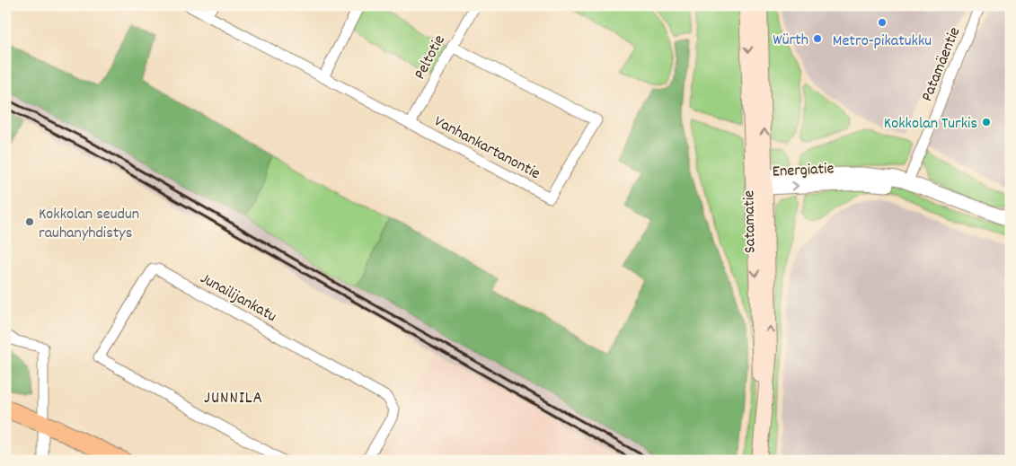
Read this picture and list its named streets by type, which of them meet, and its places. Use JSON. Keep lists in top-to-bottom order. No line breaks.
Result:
{"streets":{"main road":["Satamatie"],"street":["Peltotie","Patamäentie","Vanhankartanontie","Energiatie","Junailijankatu"]},"crossings":[["Peltotie","Vanhankartanontie"],["Patamäentie","Energiatie"],["Energiatie","Satamatie"]],"districts":["JUNNILA"],"places":["Metro-pikatukku","Würth","Kokkolan Turkis","Kokkolan seudun rauhanyhdistys"]}
